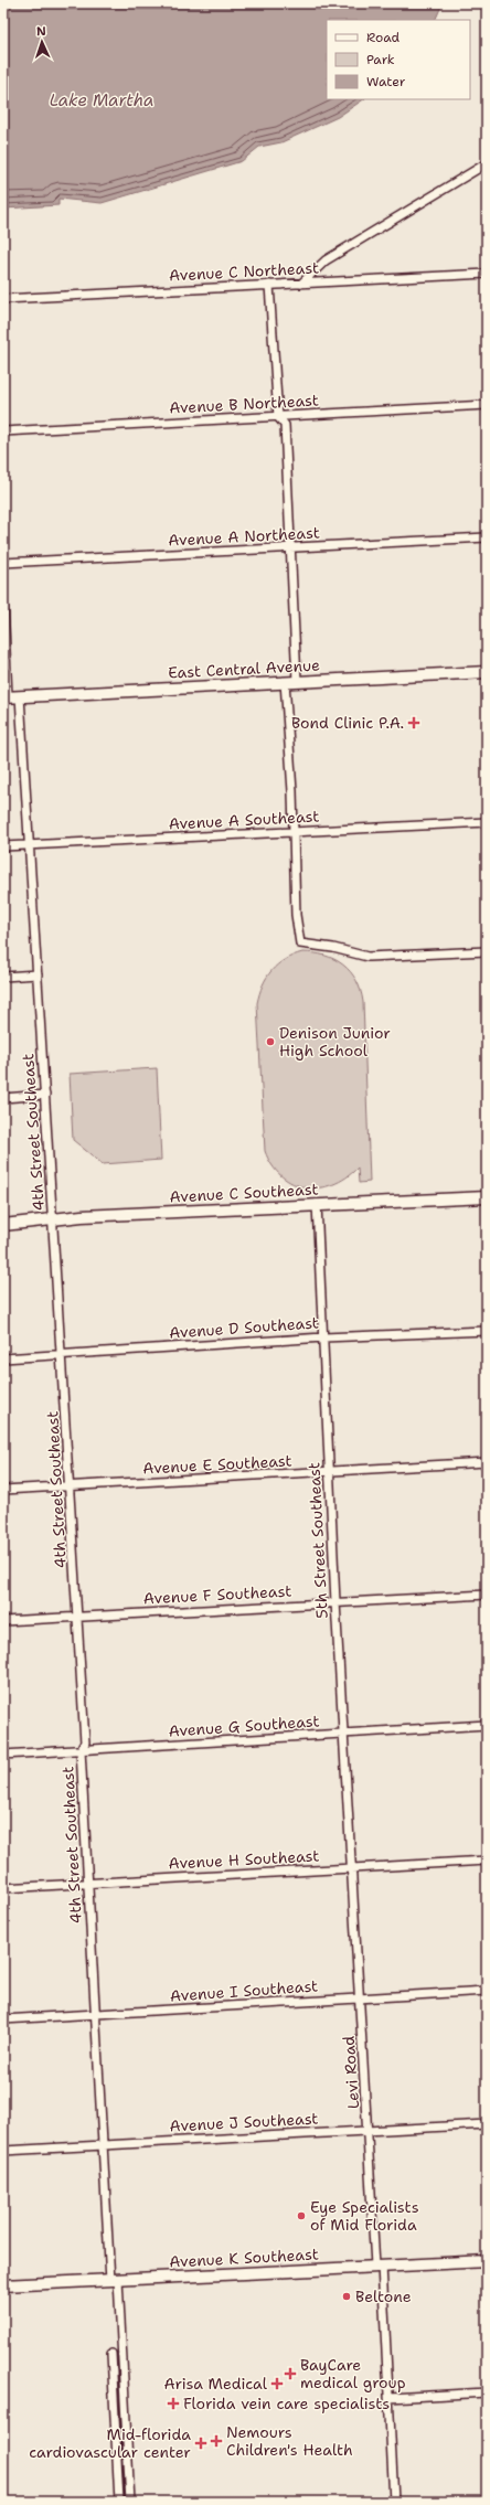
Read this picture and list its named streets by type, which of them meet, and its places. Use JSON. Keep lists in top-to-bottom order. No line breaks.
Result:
{"streets":{"street":["Avenue C Northeast","Avenue B Northeast","Avenue A Northeast","East Central Avenue","Avenue A Southeast","4th Street Southeast","Avenue C Southeast","Avenue D Southeast","Avenue E Southeast","5th Street Southeast","Avenue F Southeast","Avenue G Southeast","Avenue H Southeast","Avenue I Southeast","Levi Road","Avenue J Southeast","Avenue K Southeast"]},"crossings":[["East Central Avenue","4th Street Southeast"],["Avenue A Southeast","4th Street Southeast"],["4th Street Southeast","Avenue C Southeast"],["4th Street Southeast","Avenue D Southeast"],["4th Street Southeast","Avenue E Southeast"],["4th Street Southeast","Avenue F Southeast"],["4th Street Southeast","Avenue G Southeast"],["4th Street Southeast","Avenue H Southeast"],["4th Street Southeast","Avenue I Southeast"],["4th Street Southeast","Avenue J Southeast"],["4th Street Southeast","Avenue K Southeast"],["Avenue C Southeast","5th Street Southeast"],["Avenue D Southeast","5th Street Southeast"],["Avenue E Southeast","5th Street Southeast"],["5th Street Southeast","Avenue F Southeast"],["5th Street Southeast","Avenue G Southeast"],["5th Street Southeast","Avenue H Southeast"],["5th Street Southeast","Levi Road"],["Avenue H Southeast","Levi Road"],["Avenue I Southeast","Levi Road"],["Levi Road","Avenue J Southeast"],["Levi Road","Avenue K Southeast"]],"water":["Lake Martha"],"places":{"health":["Bond Clinic P.A.","BayCare medical group","Arisa Medical","Florida vein care specialists","Nemours Children's Health","Mid-florida cardiovascular center"],"other":["Denison Junior High School","Eye Specialists of Mid Florida","Beltone"]},"legend":["Road","Park","Water"],"north":"top"}
